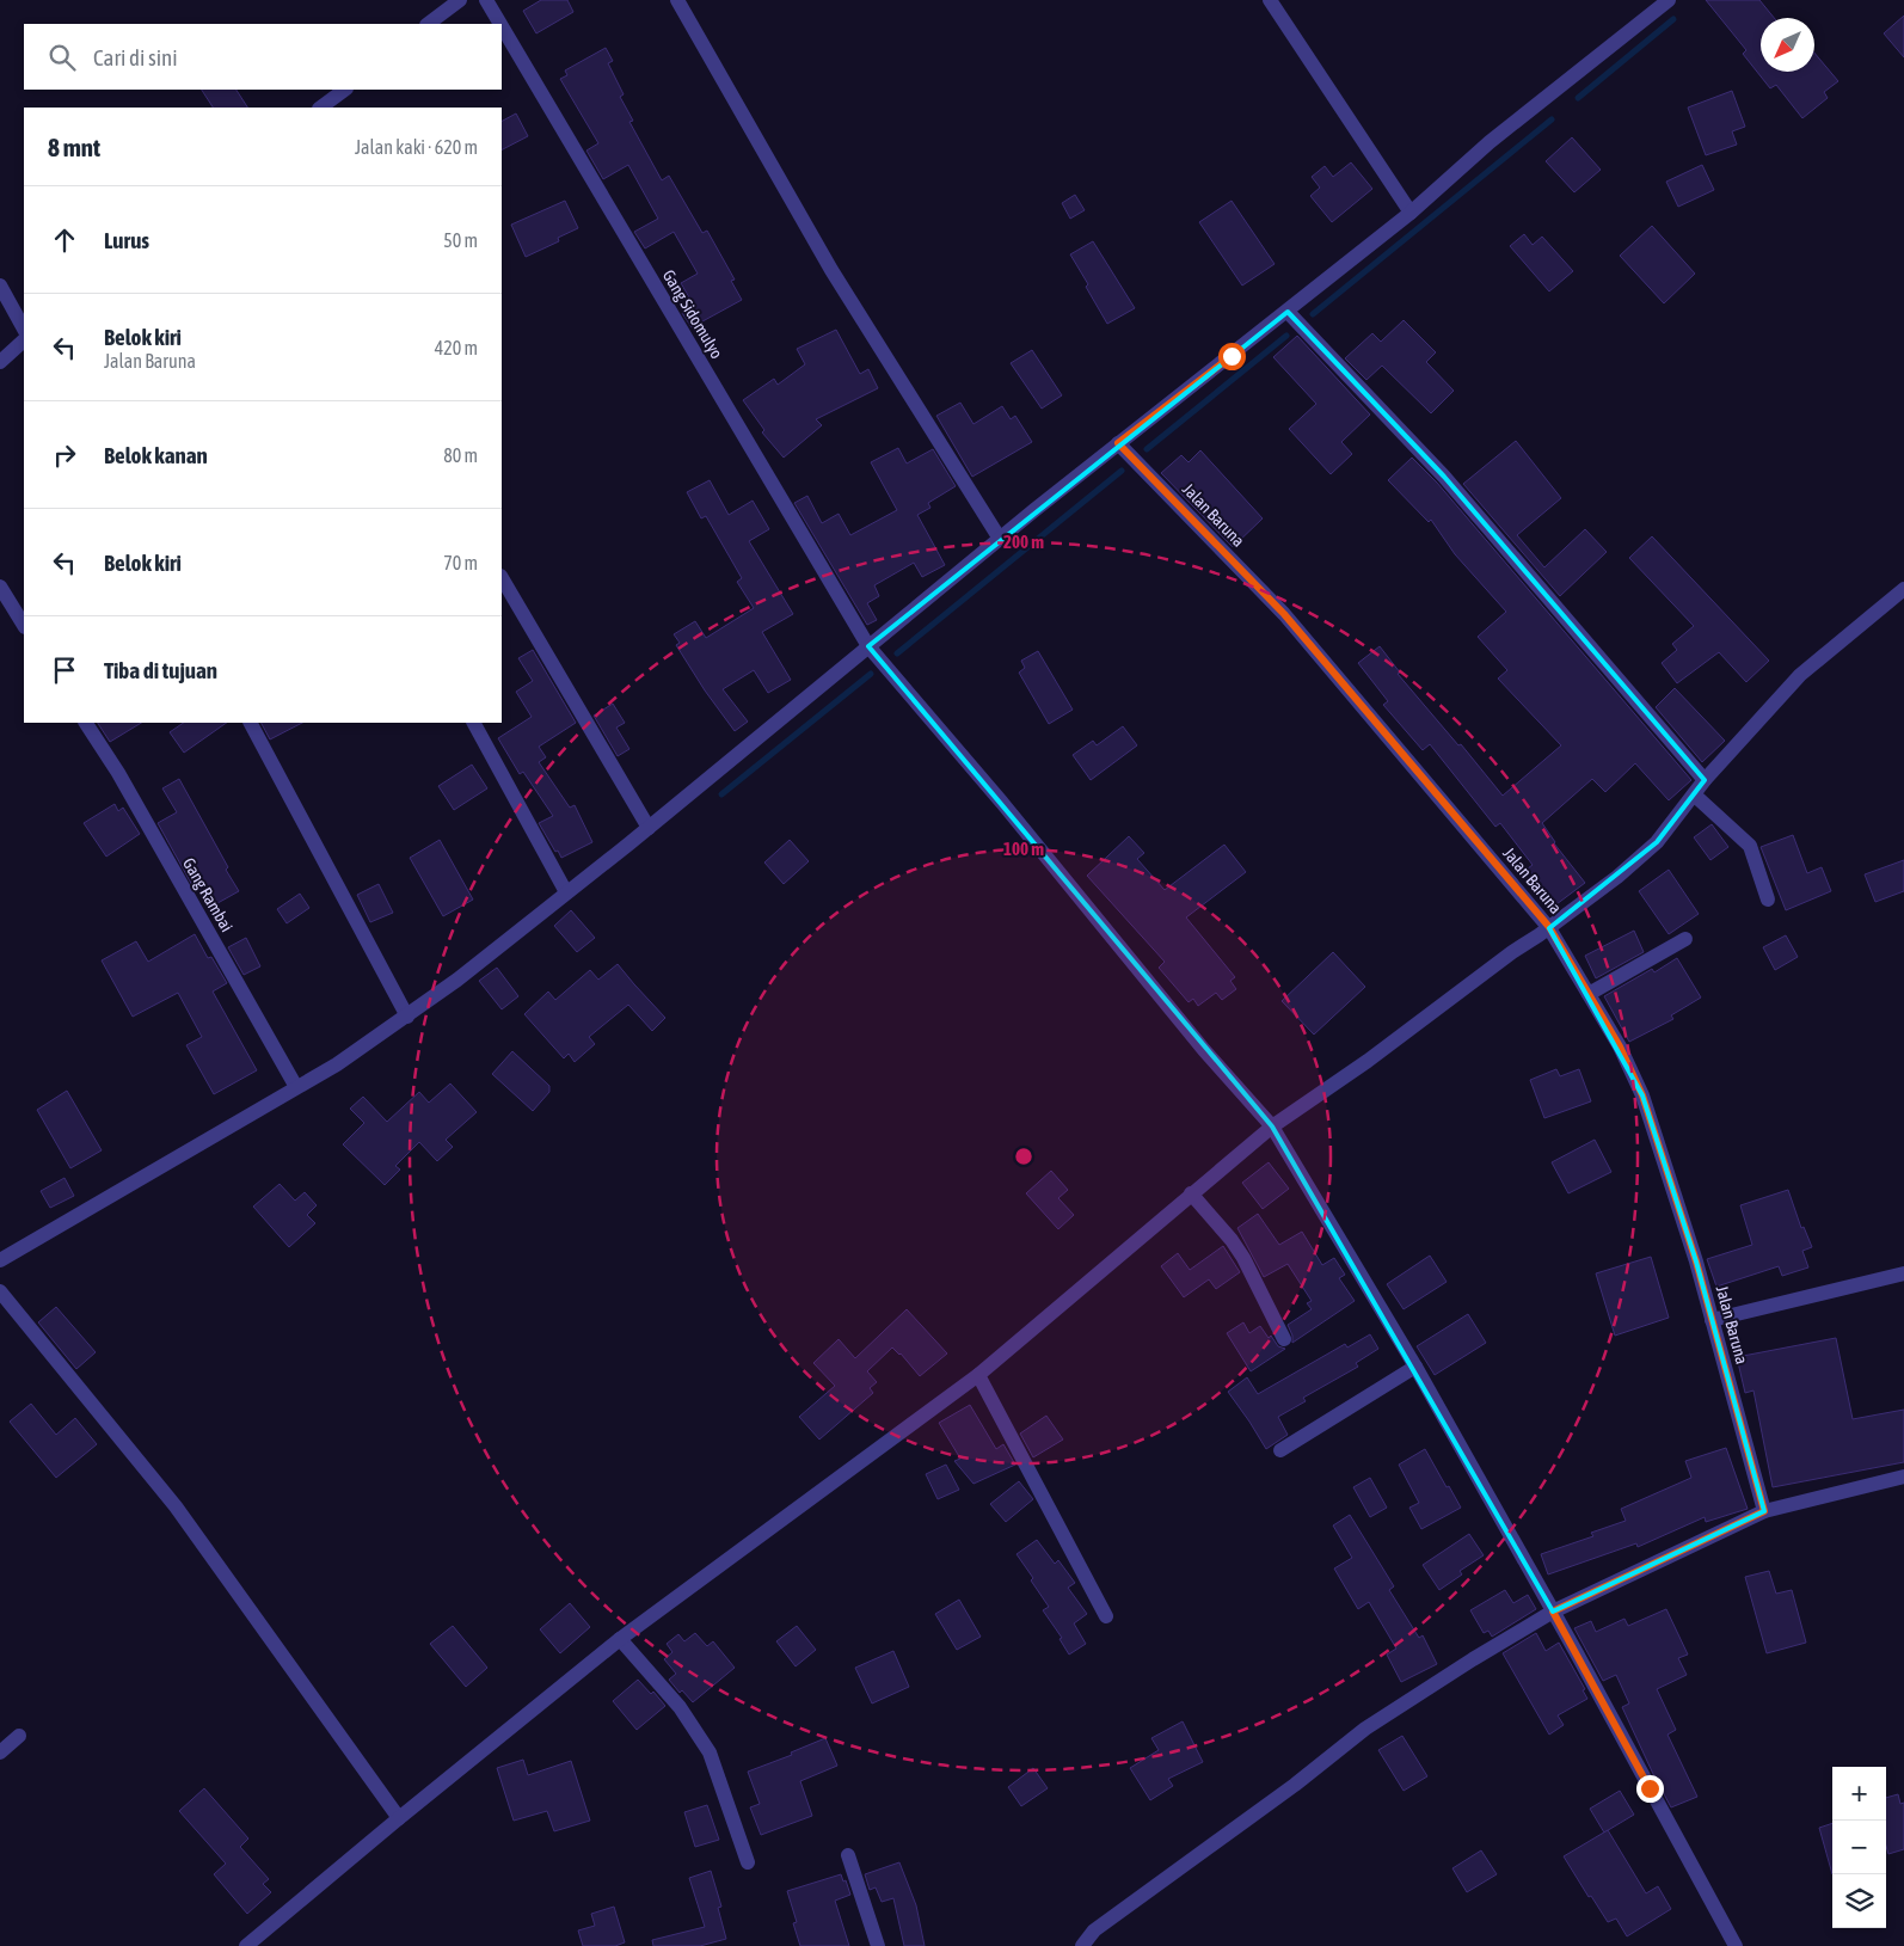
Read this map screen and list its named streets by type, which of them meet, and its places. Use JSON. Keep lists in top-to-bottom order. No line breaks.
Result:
{"streets":{"street":["Gang Sidomulyo","Jalan Baruna","Gang Rambai"]},"north":"bottom left","page":{"search":"Cari di sini","heading":["8 mnt","Jalan kaki · 620 m"],"list":[["Lurus","50 m"],["Belok kiri","Jalan Baruna","420 m"],["Belok kanan","80 m"],["Belok kiri","70 m"],"Tiba di tujuan"],"map_buttons":["+","−"]},"rings":["200 m","100 m"]}
